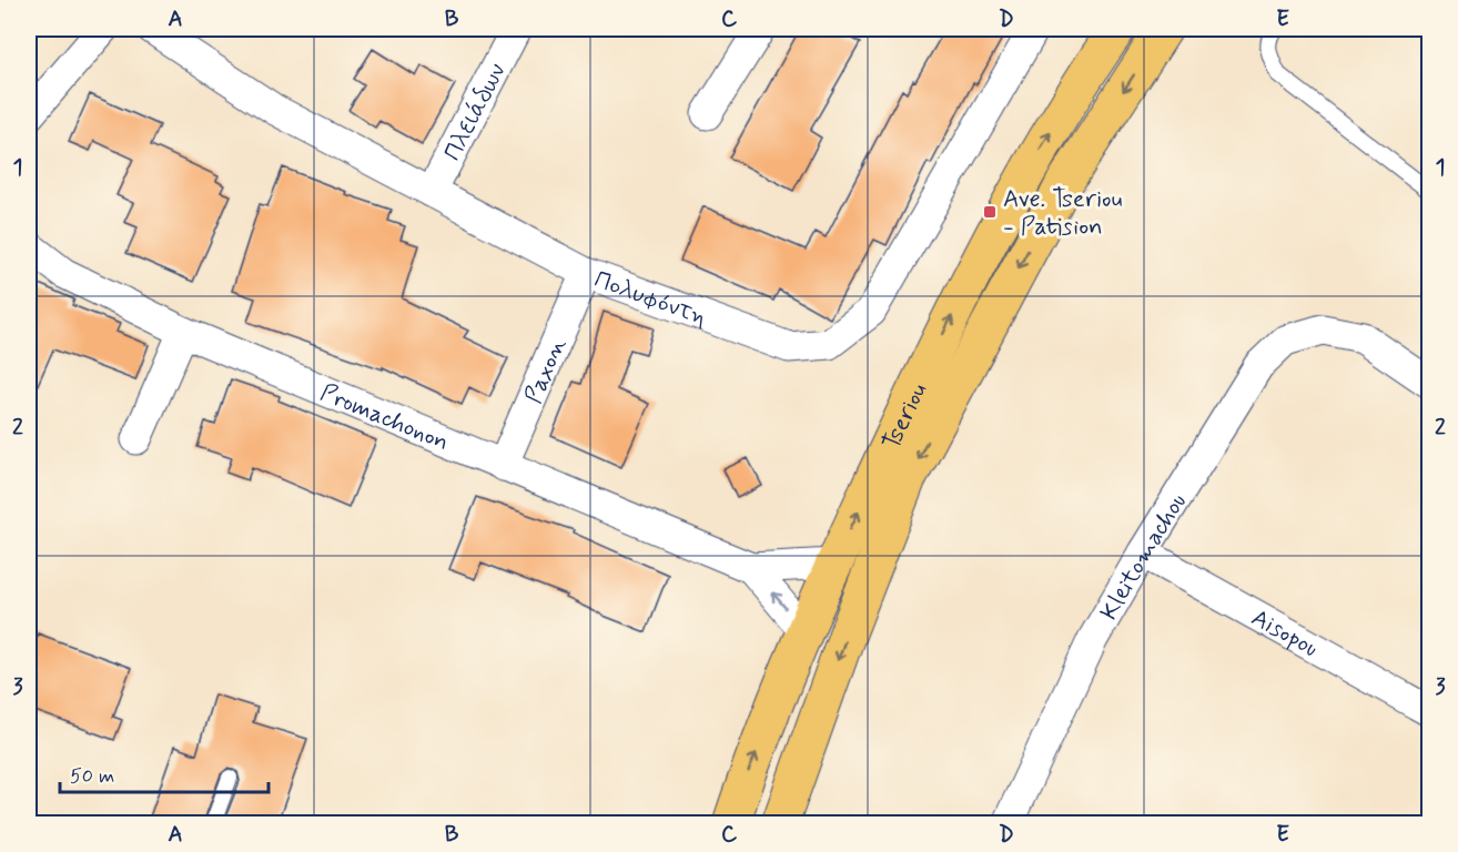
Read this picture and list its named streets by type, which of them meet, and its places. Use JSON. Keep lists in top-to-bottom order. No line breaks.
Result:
{"streets":{"main road":["Tseriou"],"street":["Πλειάδων","Πολυφόντη","Paxon","Promachonon","Kleitomachou","Aisopou"]},"crossings":[["Πλειάδων","Πολυφόντη"],["Πολυφόντη","Paxon"],["Paxon","Promachonon"],["Tseriou","Promachonon"],["Kleitomachou","Aisopou"]],"places":{"transit":["Ave. Tseriou - Patision"]},"scale_bar":"50 m","grid":{"columns":["A","B","C","D","E"],"rows":["1","2","3"]}}
